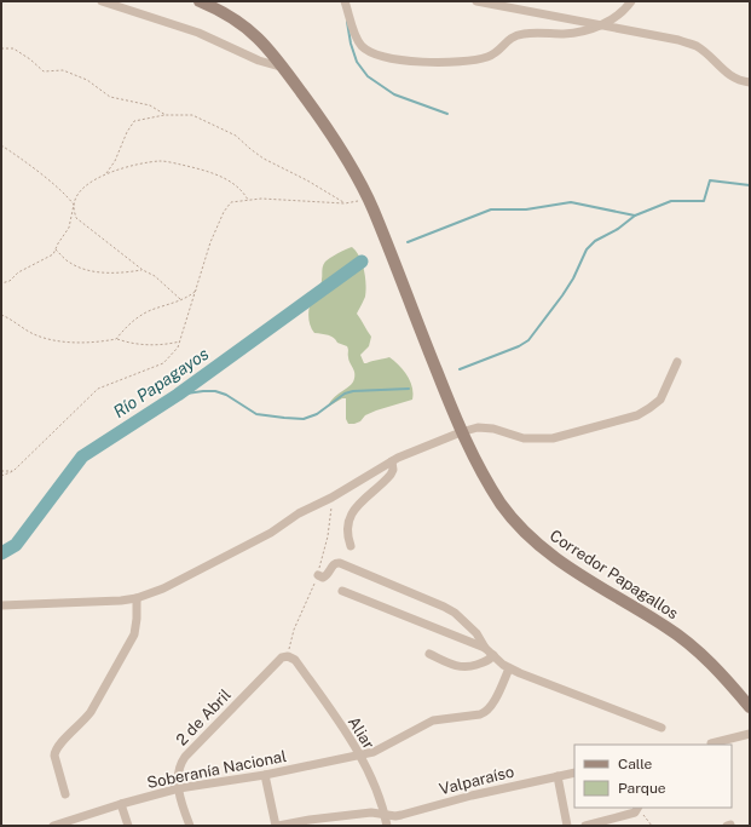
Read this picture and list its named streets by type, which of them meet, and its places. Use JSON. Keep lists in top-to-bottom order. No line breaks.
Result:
{"streets":{"main road":["Corredor Papagallos"],"street":["2 de Abril","Aliar","Soberanía Nacional","Valparaíso"]},"crossings":[["2 de Abril","Aliar"],["2 de Abril","Soberanía Nacional"],["Aliar","Soberanía Nacional"],["Aliar","Valparaíso"]],"water":["Río Papagayos"],"legend":["Calle","Parque"]}
